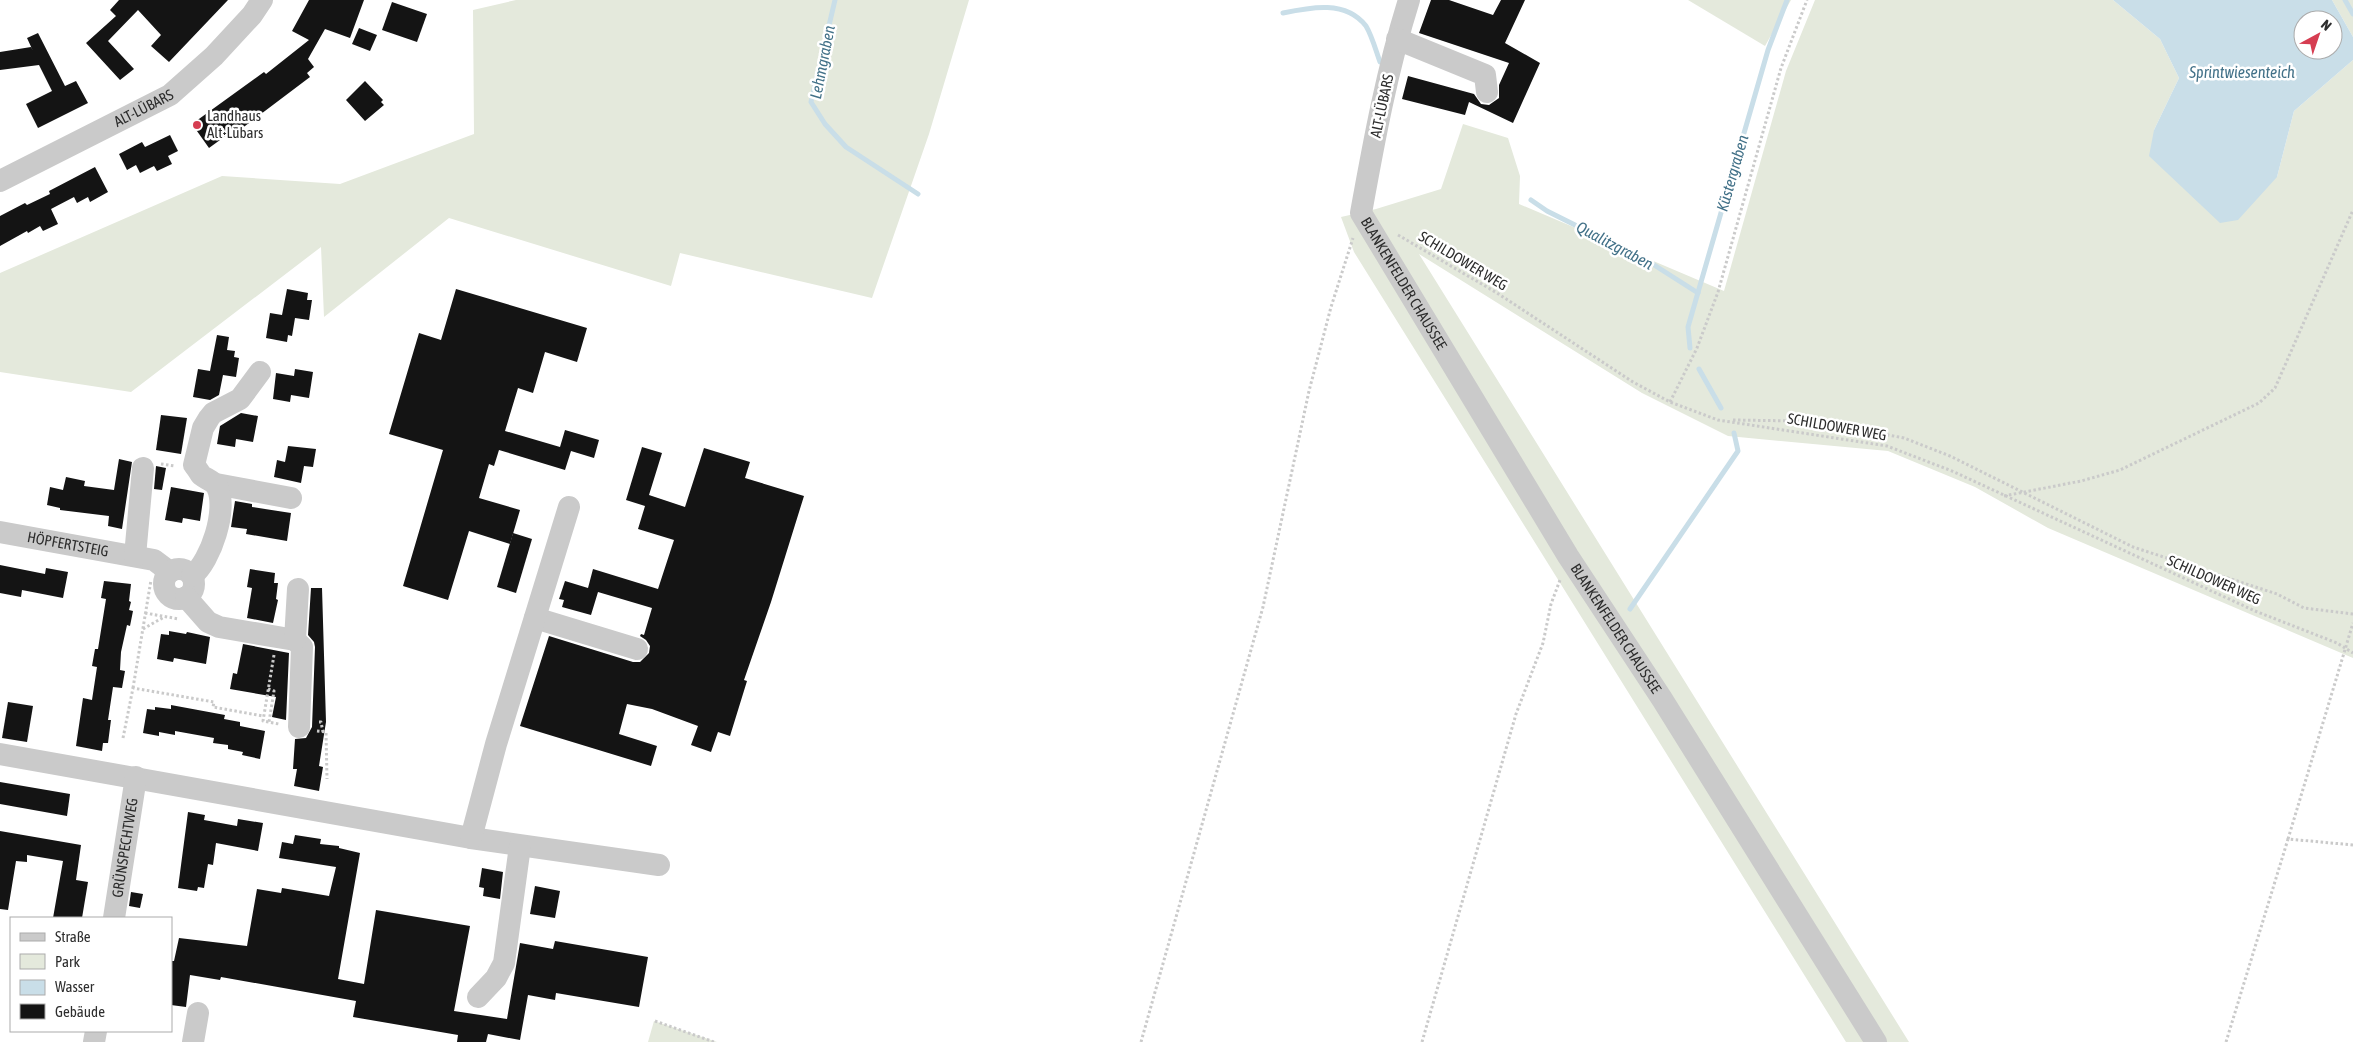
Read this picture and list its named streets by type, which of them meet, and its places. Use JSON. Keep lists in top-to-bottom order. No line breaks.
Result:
{"streets":{"street":["ALT-LÜBARS","BLANKENFELDER CHAUSSEE","HÖPFERTSTEIG","GRÜNSPECHTWEG"],"path":["SCHILDOWER WEG"]},"crossings":[["ALT-LÜBARS","BLANKENFELDER CHAUSSEE"]],"water":["Lehmgraben","Sprintwiesenteich","Küstergraben","Qualitzgraben"],"places":["Landhaus Alt-Lübars"],"legend":["Straße","Park","Wasser","Gebäude"],"north":"top right"}
